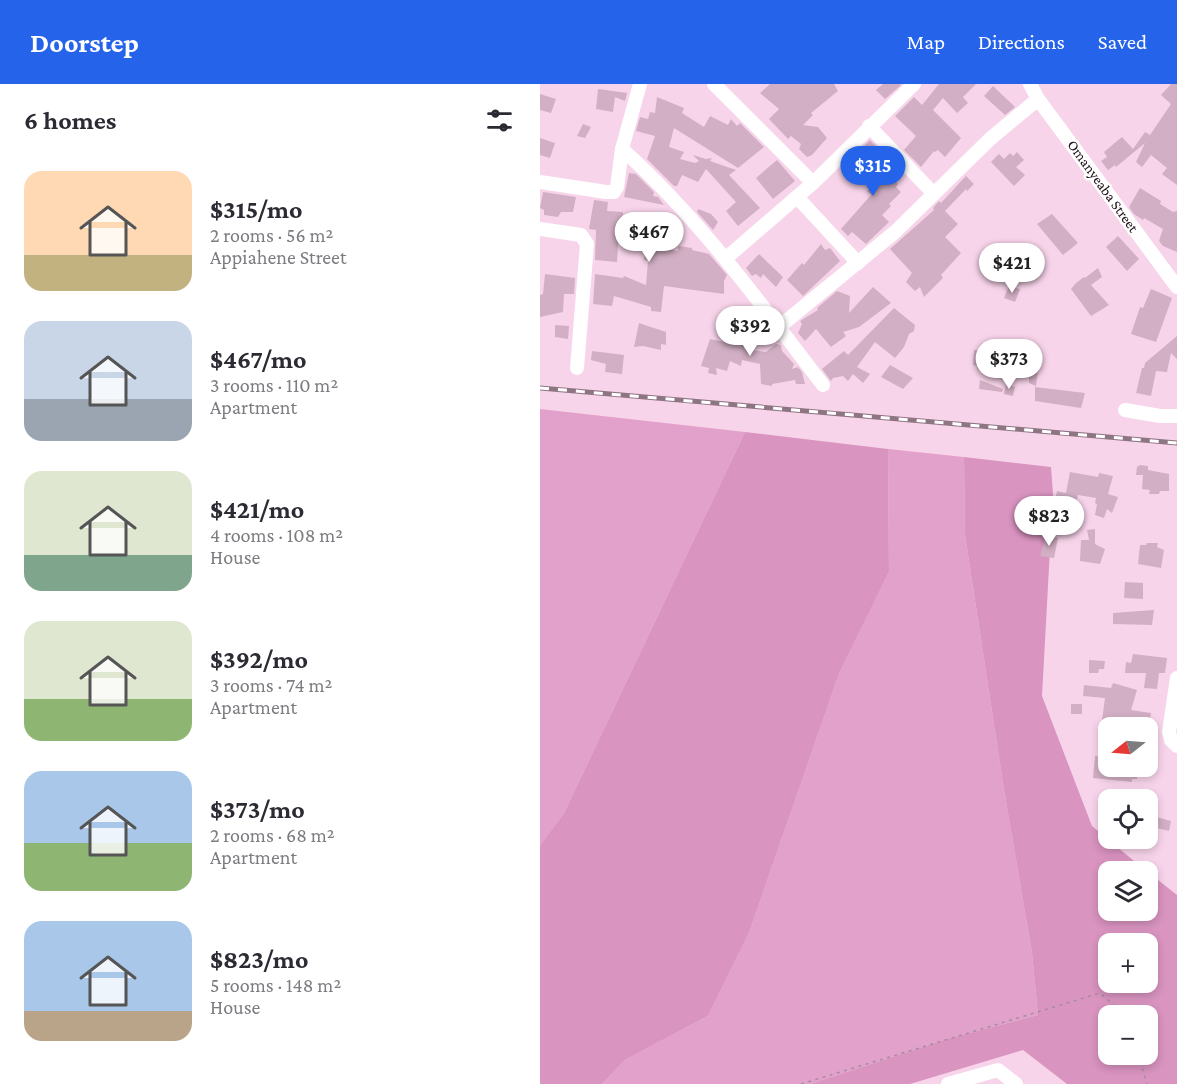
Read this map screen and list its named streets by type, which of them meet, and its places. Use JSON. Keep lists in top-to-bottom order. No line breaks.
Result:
{"streets":{"street":["Omanyeaba Street"]},"north":"left","page":{"header":"Doorstep","nav":["Map","Directions","Saved"],"heading":"6 homes","price":["$315","$467","$421","$392","$373","$823"],"list":[{"name":"$315/mo","note":"2 rooms · 56 m² · Appiahene Street"},{"name":"$467/mo","note":"3 rooms · 110 m² · Apartment"},{"name":"$421/mo","note":"4 rooms · 108 m² · House"},{"name":"$392/mo","note":"3 rooms · 74 m² · Apartment"},{"name":"$373/mo","note":"2 rooms · 68 m² · Apartment"},{"name":"$823/mo","note":"5 rooms · 148 m² · House"}],"map_buttons":["+","−"]}}
